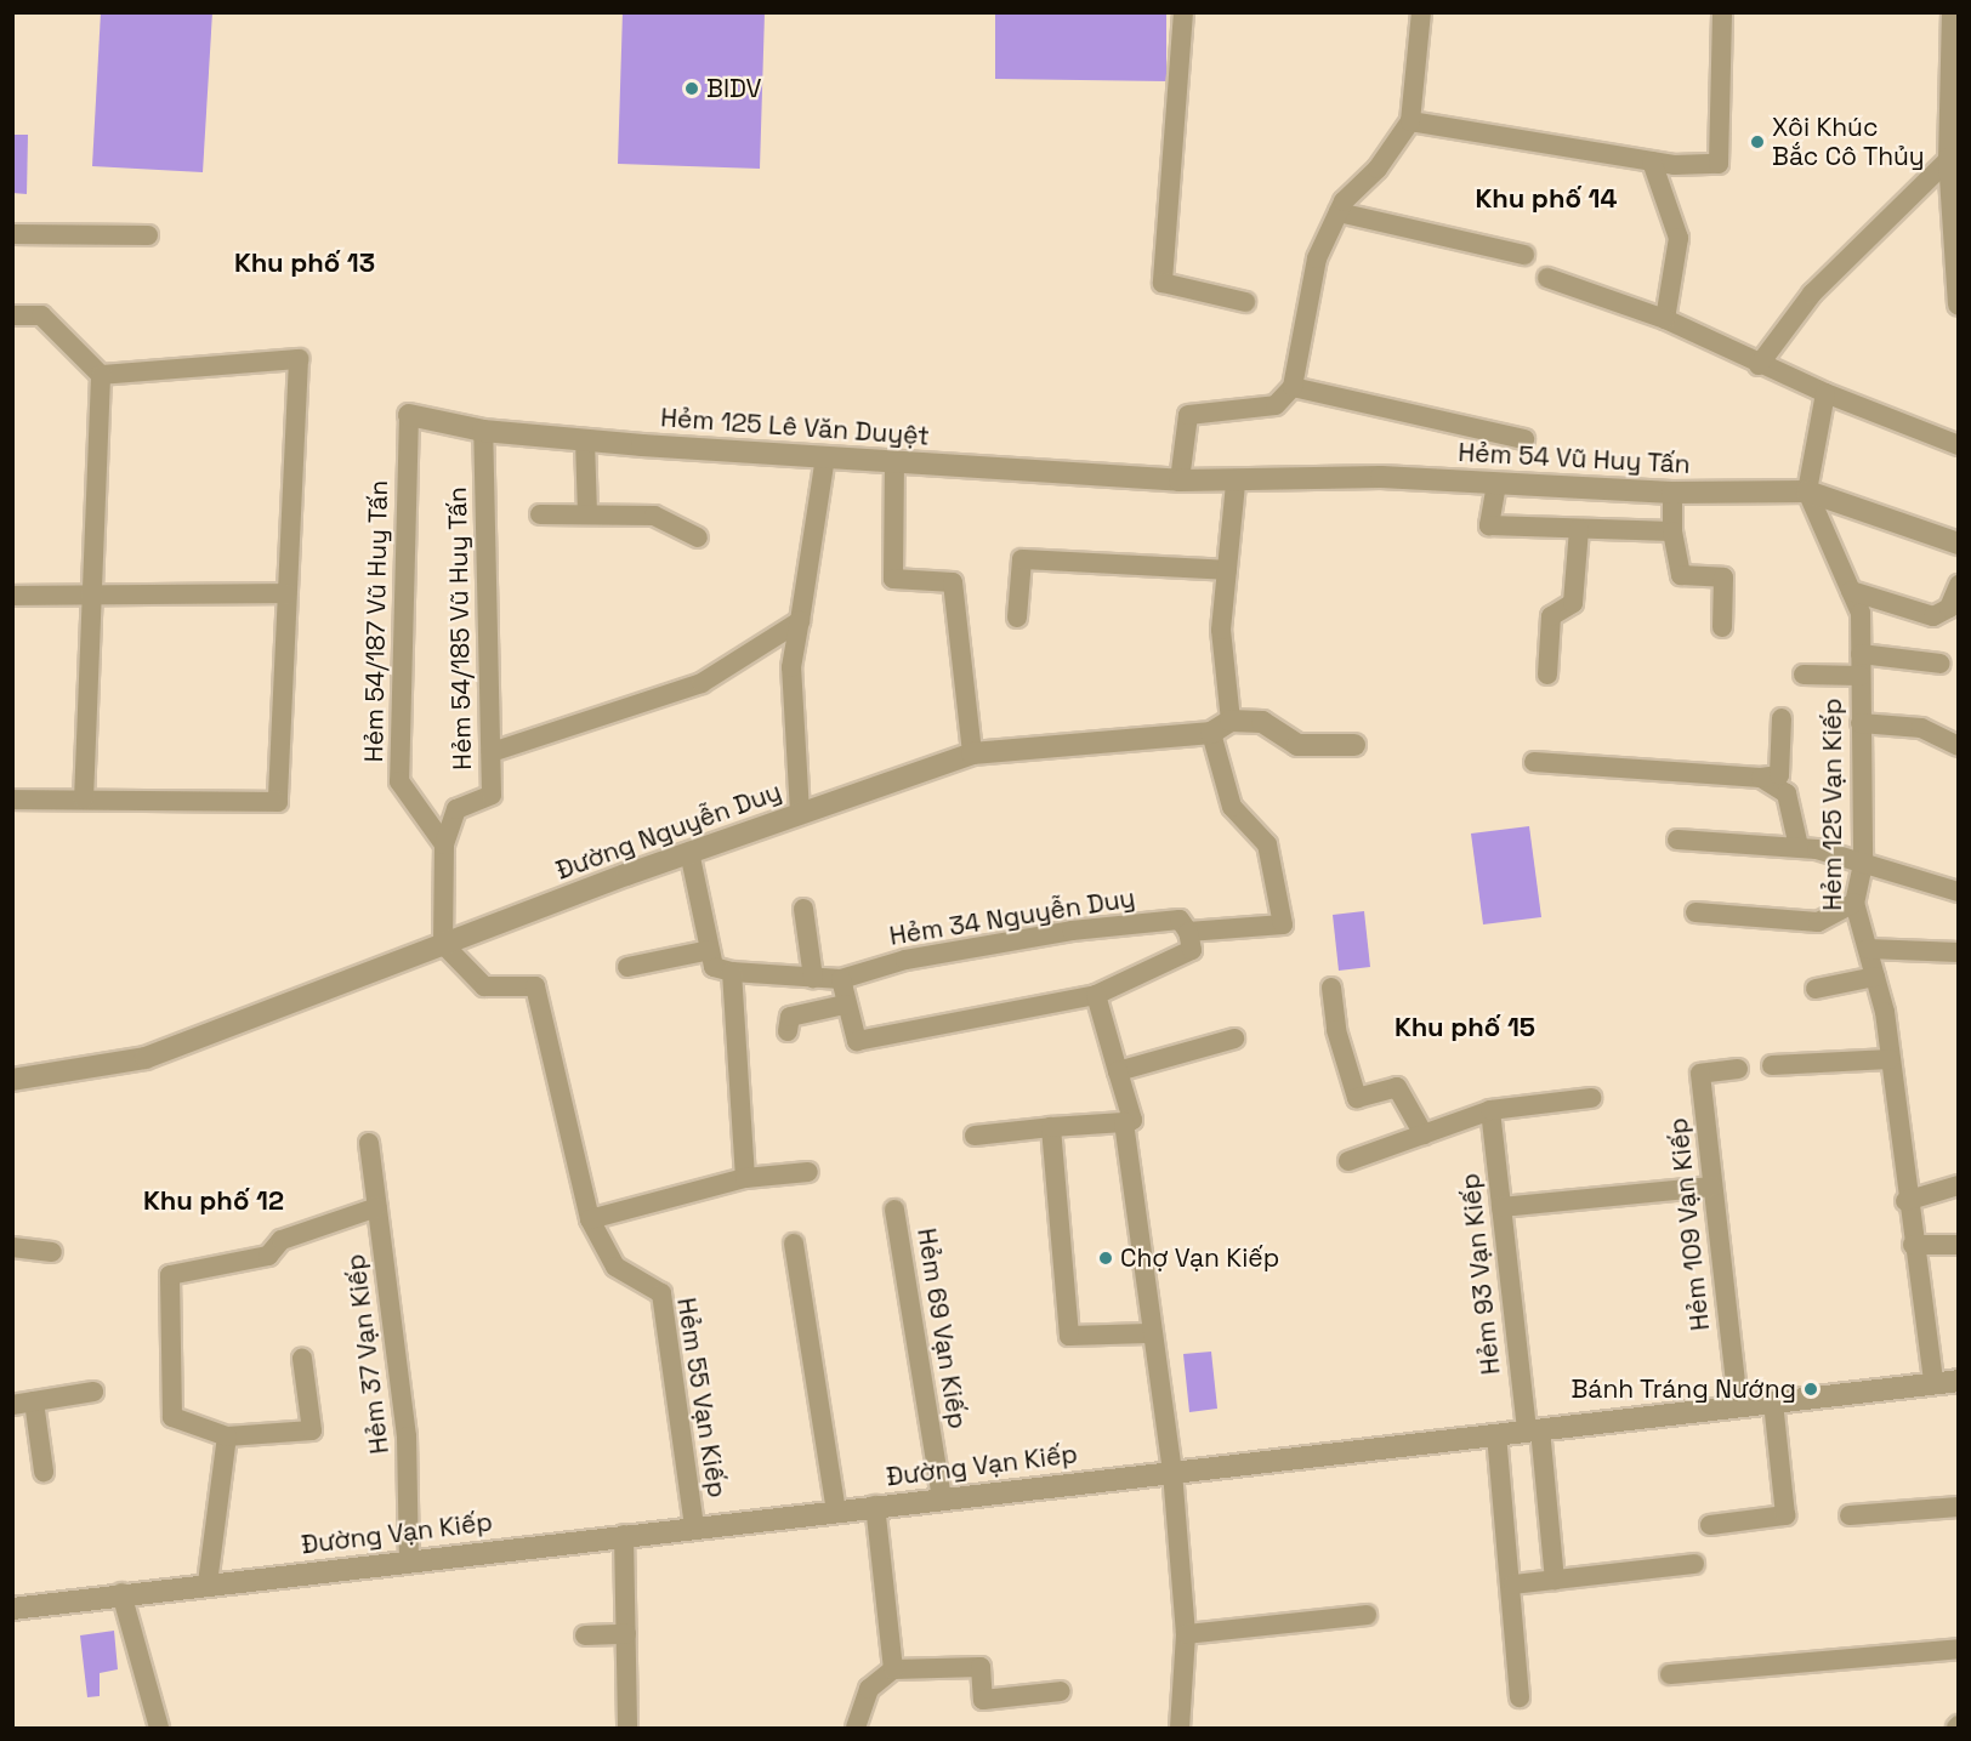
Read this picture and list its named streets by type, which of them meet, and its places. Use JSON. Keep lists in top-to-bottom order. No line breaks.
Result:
{"streets":{"street":["Hẻm 125 Lê Văn Duyệt","Hẻm 54 Vũ Huy Tấn","Đường Nguyễn Duy","Đường Vạn Kiếp"],"lane":["Hẻm 54/187 Vũ Huy Tấn","Hẻm 54/185 Vũ Huy Tấn","Hẻm 125 Vạn Kiếp","Hẻm 34 Nguyễn Duy","Hẻm 109 Vạn Kiếp","Hẻm 93 Vạn Kiếp","Hẻm 69 Vạn Kiếp","Hẻm 37 Vạn Kiếp","Hẻm 55 Vạn Kiếp"]},"crossings":[["Hẻm 125 Lê Văn Duyệt","Hẻm 54 Vũ Huy Tấn"],["Hẻm 125 Lê Văn Duyệt","Hẻm 54/187 Vũ Huy Tấn"],["Hẻm 125 Lê Văn Duyệt","Hẻm 54/185 Vũ Huy Tấn"],["Hẻm 54 Vũ Huy Tấn","Hẻm 125 Vạn Kiếp"],["Hẻm 54/187 Vũ Huy Tấn","Hẻm 54/185 Vũ Huy Tấn"],["Hẻm 125 Vạn Kiếp","Đường Vạn Kiếp"],["Đường Nguyễn Duy","Hẻm 34 Nguyễn Duy"],["Hẻm 109 Vạn Kiếp","Đường Vạn Kiếp"],["Hẻm 93 Vạn Kiếp","Đường Vạn Kiếp"],["Hẻm 69 Vạn Kiếp","Đường Vạn Kiếp"],["Hẻm 37 Vạn Kiếp","Đường Vạn Kiếp"],["Hẻm 55 Vạn Kiếp","Đường Vạn Kiếp"]],"districts":["Khu phố 14","Khu phố 13","Khu phố 15","Khu phố 12"],"places":["BIDV","Xôi Khúc Bắc Cô Thủy","Chợ Vạn Kiếp","Bánh Tráng Nướng"]}
